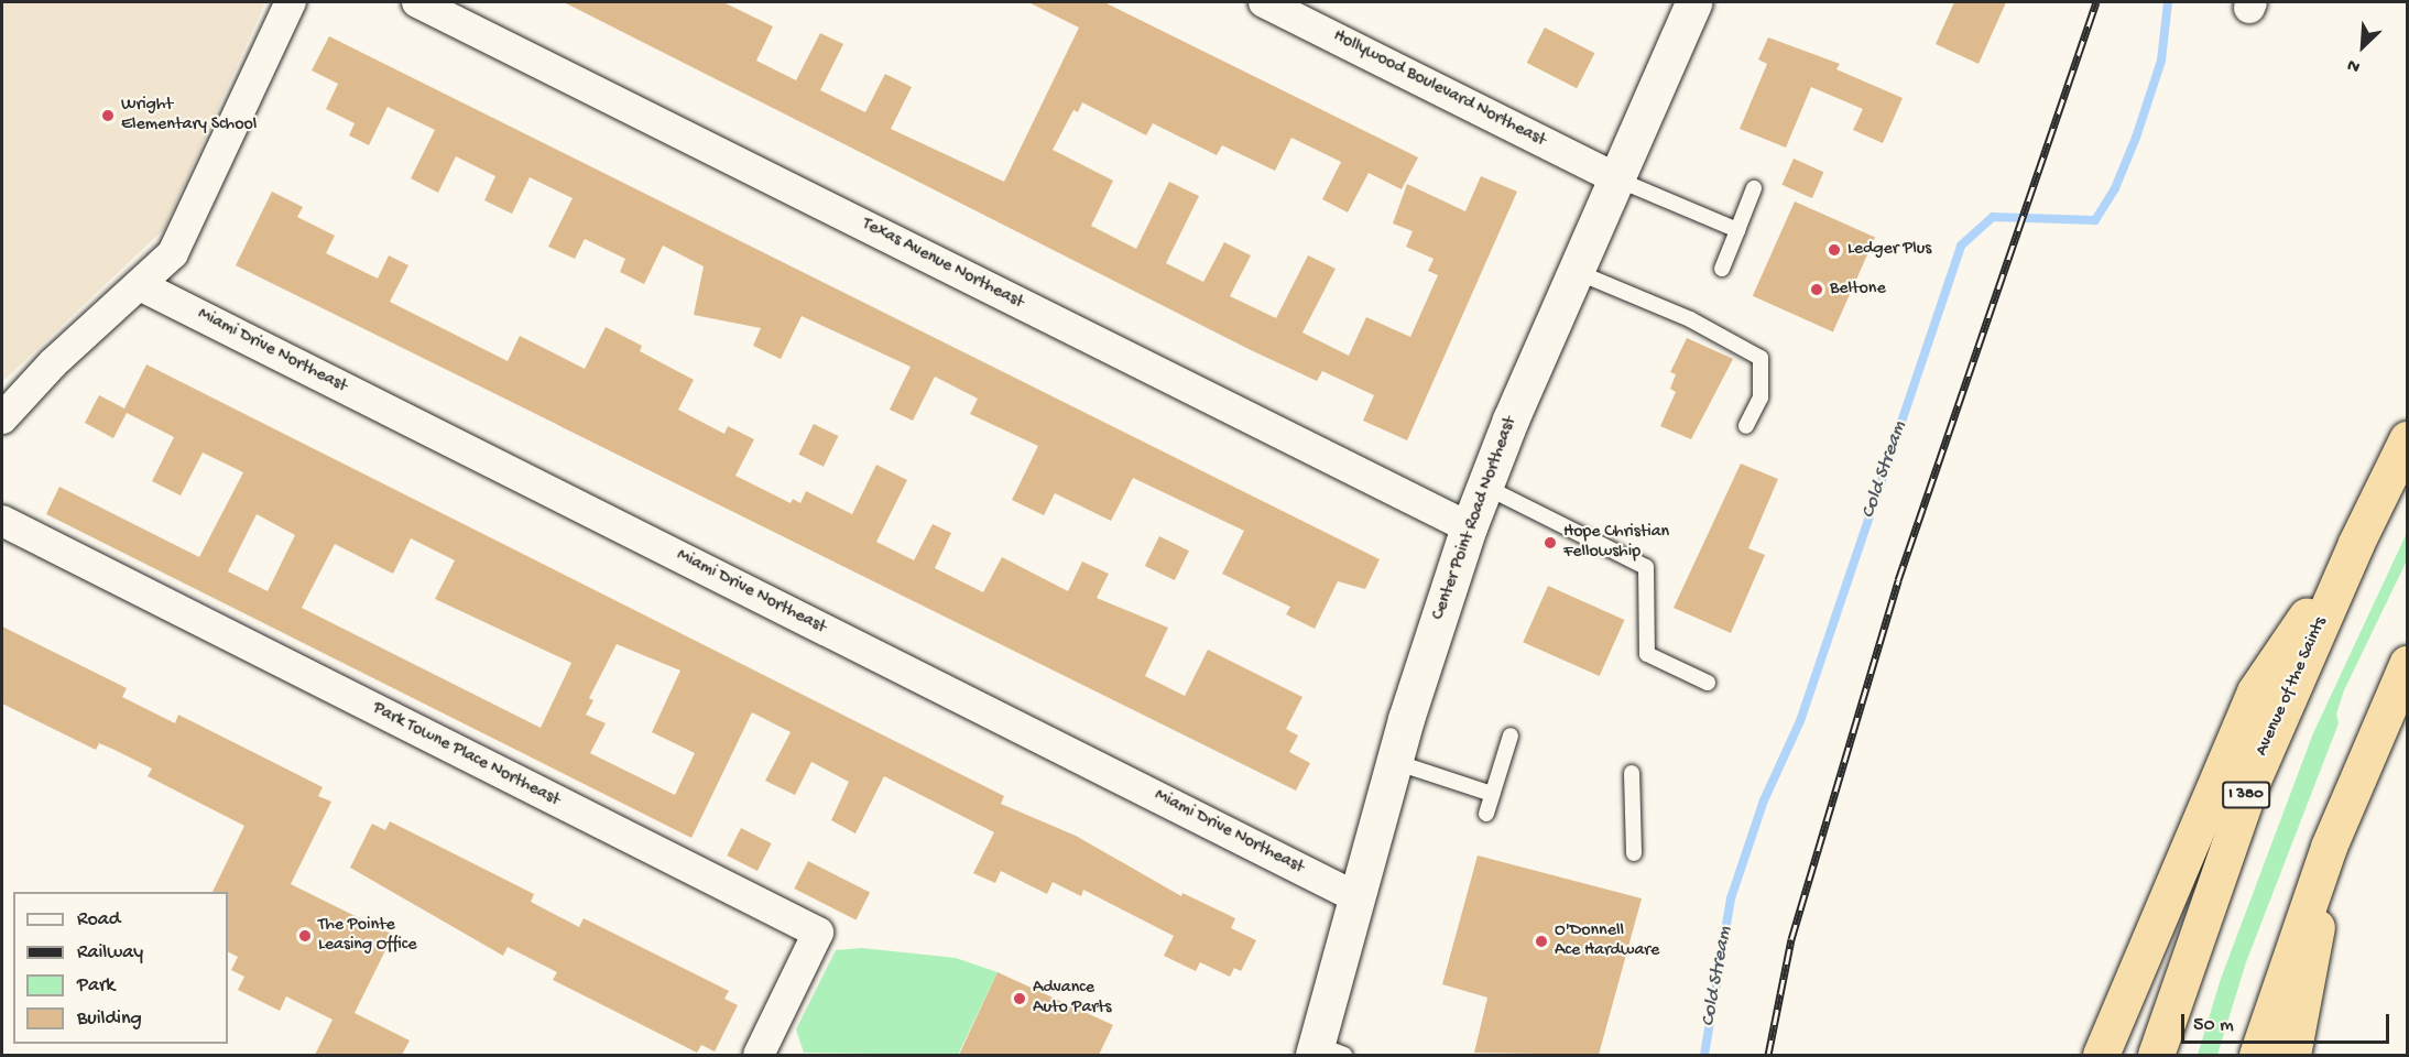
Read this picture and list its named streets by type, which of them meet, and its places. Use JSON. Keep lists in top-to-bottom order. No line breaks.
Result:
{"streets":{"highway":["Avenue of the Saints","I 380"],"main road":["Center Point Road Northeast"],"street":["Hollywood Boulevard Northeast","Texas Avenue Northeast","Miami Drive Northeast","Park Towne Place Northeast"]},"crossings":[["Hollywood Boulevard Northeast","Center Point Road Northeast"],["Texas Avenue Northeast","Center Point Road Northeast"],["Miami Drive Northeast","Center Point Road Northeast"]],"water":["Cold Stream"],"places":["Wright Elementary School","Ledger Plus","Beltone","Hope Christian Fellowship","The Pointe Leasing Office","O'Donnell Ace Hardware","Advance Auto Parts"],"legend":["Road","Railway","Park","Building"],"scale_bar":"50 m","north":"bottom left"}
